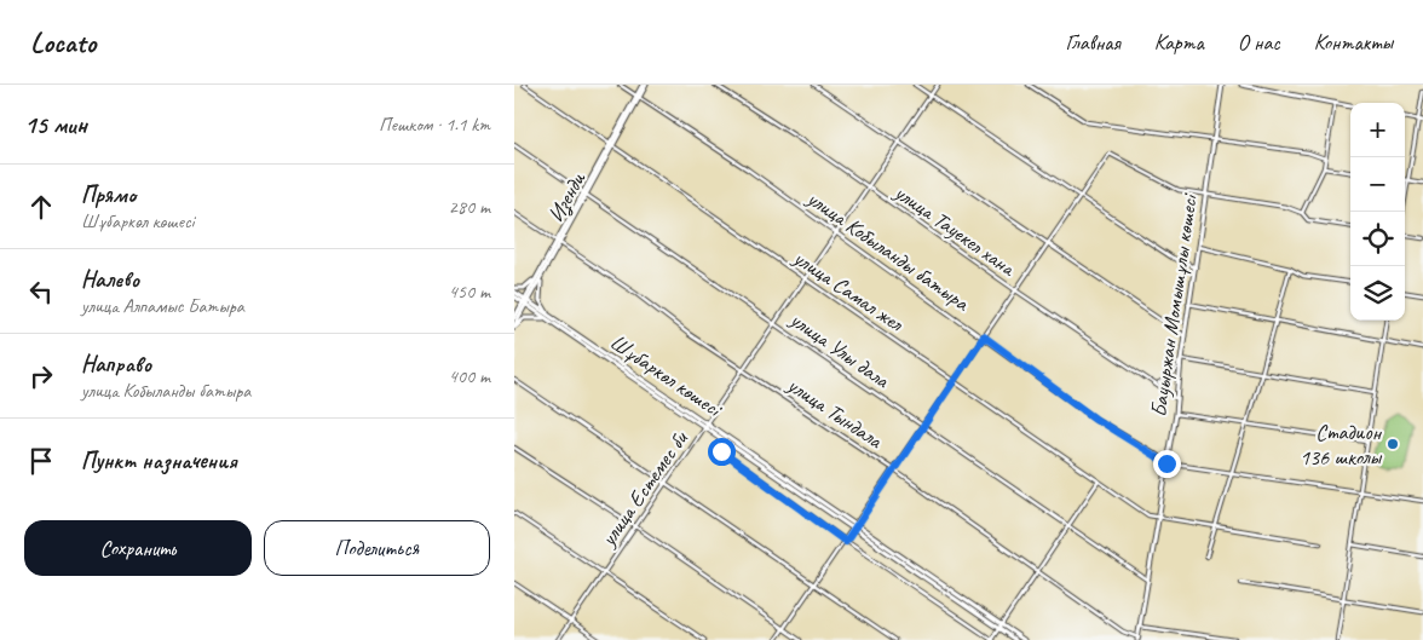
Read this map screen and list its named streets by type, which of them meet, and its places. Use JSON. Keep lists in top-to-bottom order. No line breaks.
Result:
{"streets":{"street":["Изенди","улица Тауекел хана","улица Кобыланды батыра","улица Самал жел","Бауыржан Момышұлы көшесі","улица Улы дала","Шұбаркөл көшесі","улица Тындала","улица Естемес би"]},"crossings":[["Изенди","улица Кобыланды батыра"],["Изенди","улица Самал жел"],["Изенди","улица Улы дала"],["Изенди","Шұбаркөл көшесі"],["Изенди","улица Тындала"],["улица Тауекел хана","Бауыржан Момышұлы көшесі"],["улица Тауекел хана","улица Естемес би"],["улица Кобыланды батыра","Бауыржан Момышұлы көшесі"],["улица Кобыланды батыра","улица Естемес би"],["улица Самал жел","Бауыржан Момышұлы көшесі"],["улица Самал жел","улица Естемес би"],["Бауыржан Момышұлы көшесі","улица Улы дала"],["Бауыржан Момышұлы көшесі","улица Тындала"],["улица Улы дала","улица Естемес би"],["Шұбаркөл көшесі","улица Естемес би"],["улица Тындала","улица Естемес би"]],"places":["Стадион 136 школы"],"page":{"header":"Locato","nav":["Главная","Карта","О нас","Контакты"],"heading":["15 мин","Пешком · 1.1 km"],"map_buttons":["+","−"],"list":[["Прямо","Шұбаркөл көшесі","280 m"],["Налево","улица Алпамыс Батыра","450 m"],["Направо","улица Кобыланды батыра","400 m"],"Пункт назначения"],"buttons":["Сохранить","Поделиться"]}}
